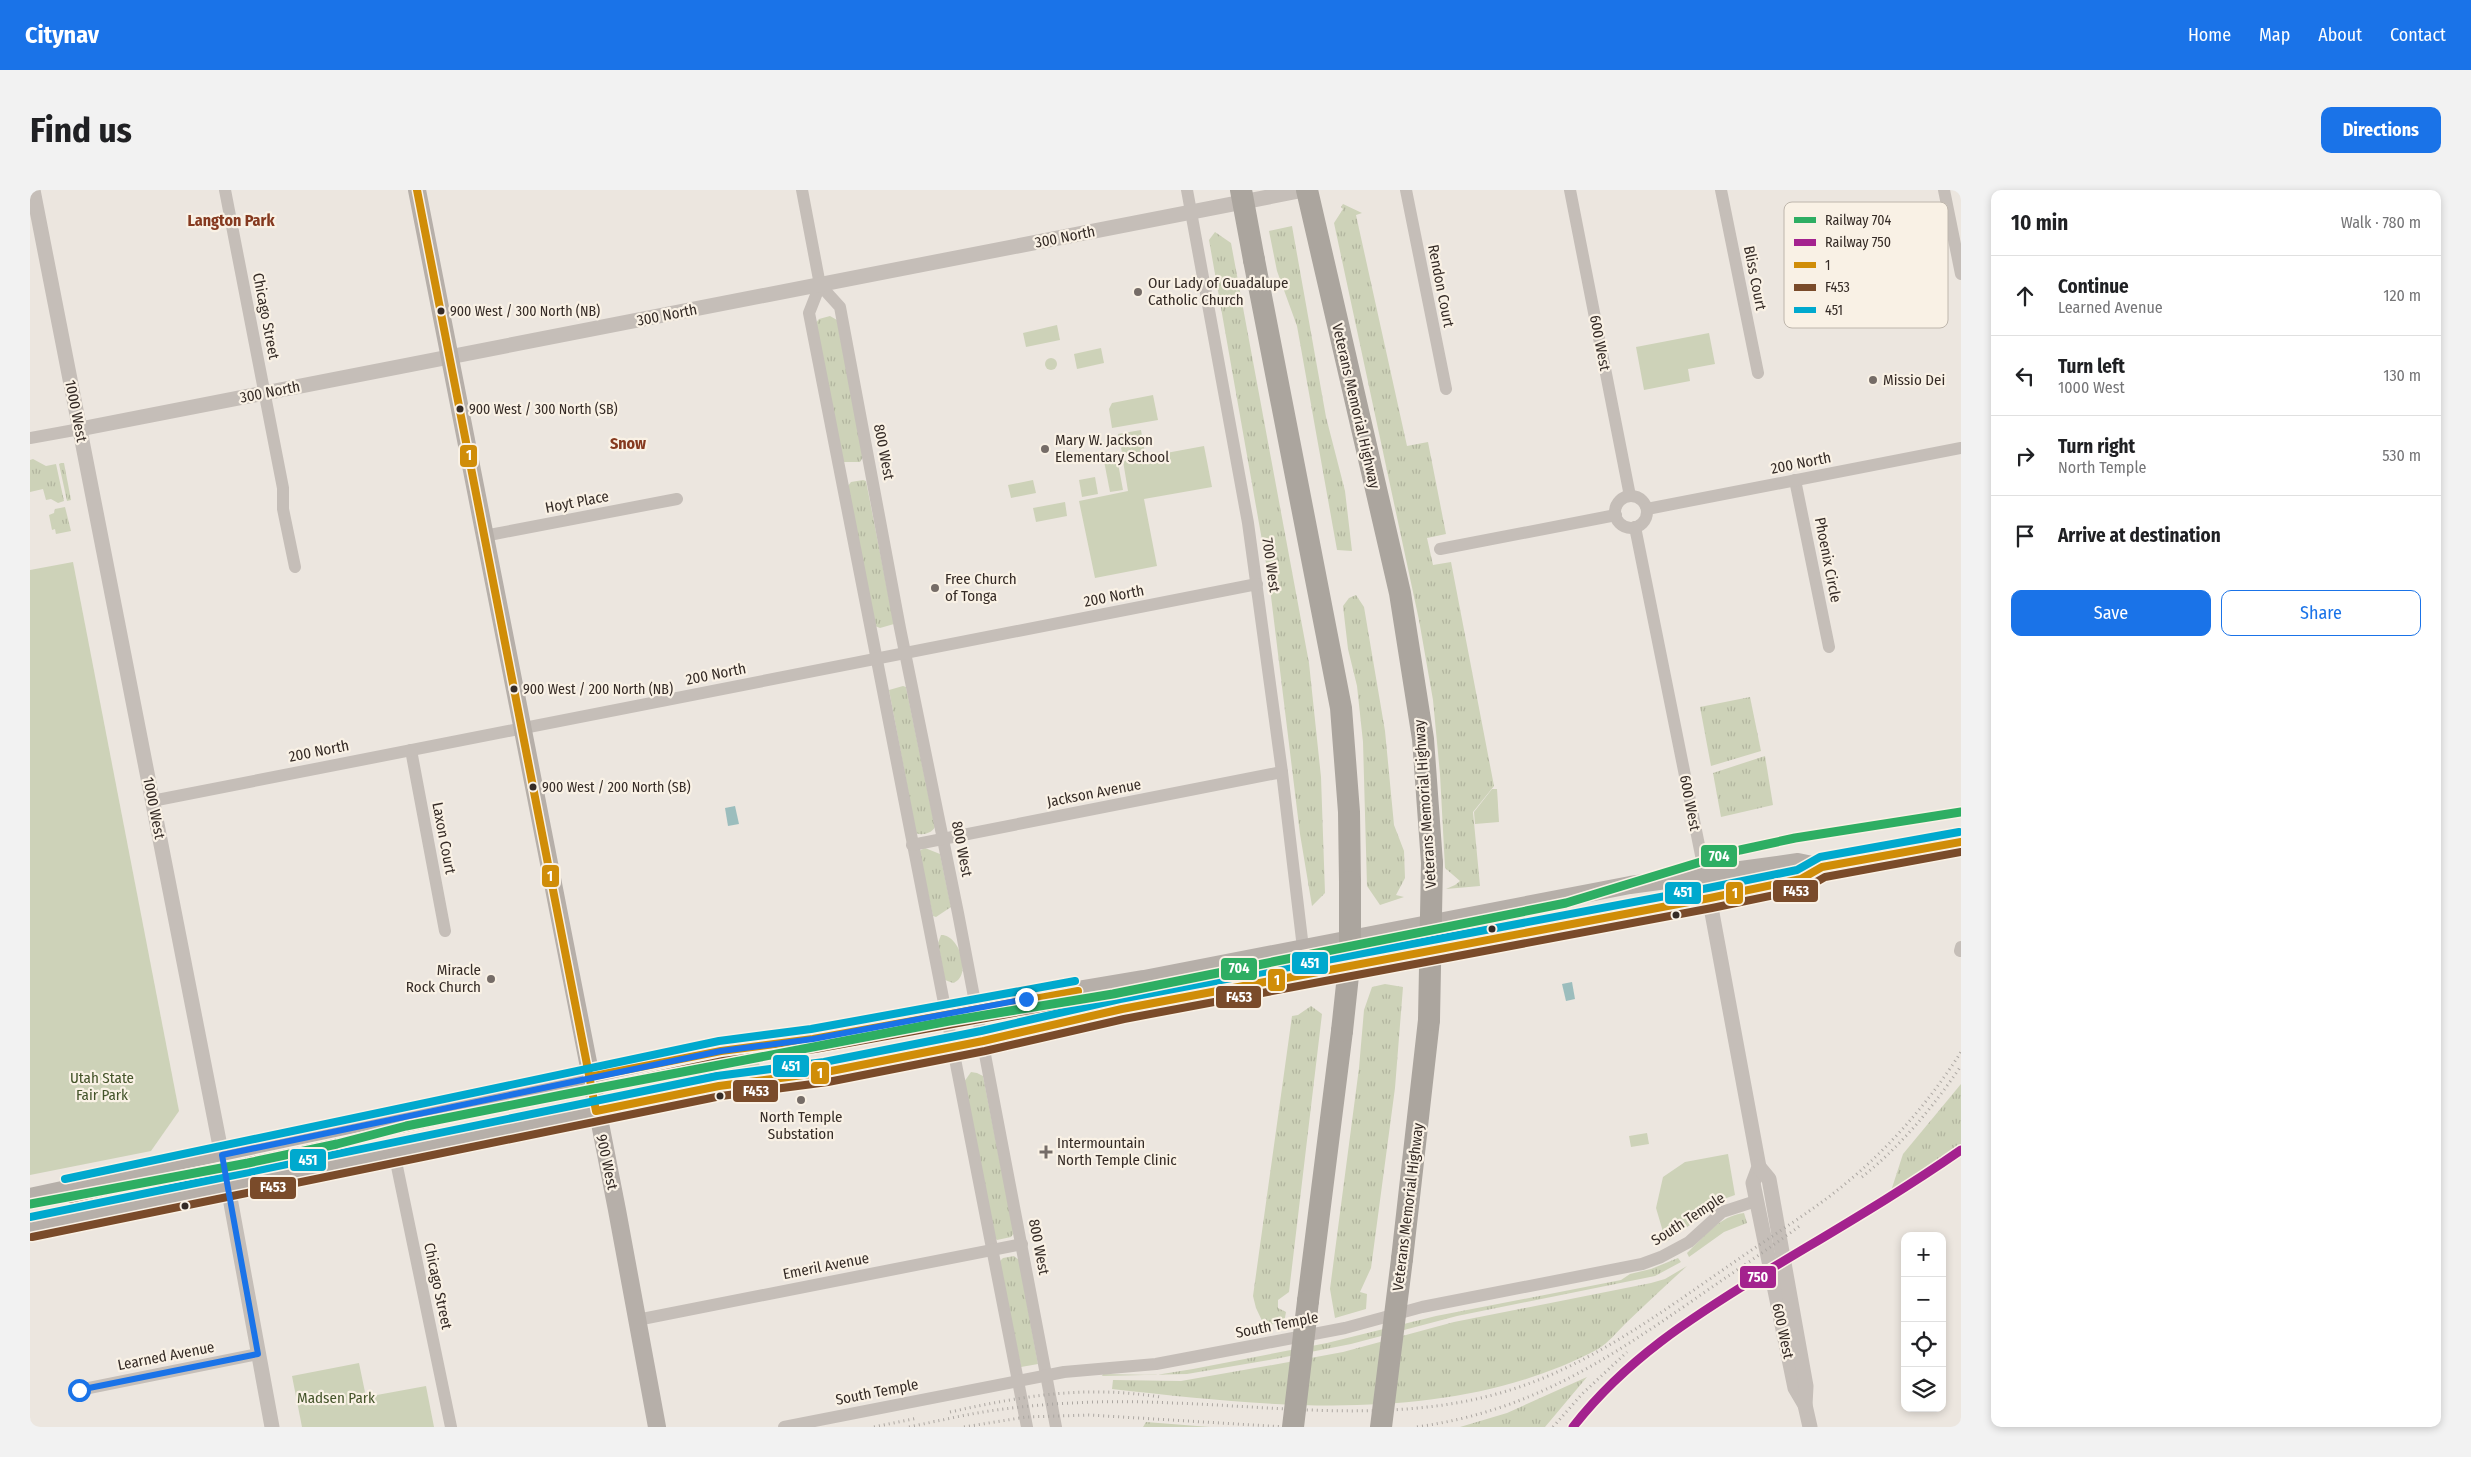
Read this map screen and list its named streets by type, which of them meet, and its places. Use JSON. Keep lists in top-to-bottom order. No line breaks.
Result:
{"streets":{"highway":["Veterans Memorial Highway"],"main road":["900 West"],"street":["300 North","Bliss Court","Rendon Court","Chicago Street","600 West","1000 West","800 West","200 North","Hoyt Place","Phoenix Circle","700 West","Jackson Avenue","Laxon Court","South Temple","Emeril Avenue","Learned Avenue"]},"crossings":[["300 North","Chicago Street"],["300 North","Veterans Memorial Highway"],["300 North","1000 West"],["300 North","800 West"],["300 North","700 West"],["300 North","900 West"],["600 West","200 North"],["600 West","South Temple"],["1000 West","200 North"],["1000 West","Learned Avenue"],["800 West","200 North"],["800 West","Jackson Avenue"],["800 West","South Temple"],["800 West","Emeril Avenue"],["200 North","Phoenix Circle"],["200 North","700 West"],["200 North","Laxon Court"],["200 North","900 West"],["Hoyt Place","900 West"],["700 West","Jackson Avenue"],["900 West","Emeril Avenue"]],"districts":["Langton Park","Snow"],"parks":["Utah State Fair Park","Madsen Park"],"places":{"other":["Our Lady of Guadalupe Catholic Church","900 West / 300 North (NB)","Missio Dei","900 West / 300 North (SB)","Mary W. Jackson Elementary School","Free Church of Tonga","900 West / 200 North (NB)","900 West / 200 North (SB)","Miracle Rock Church","North Temple Substation"],"health":["Intermountain North Temple Clinic"]},"lines":["transit line 1","rail line 704","transit line 451","transit line F453","rail line 750"],"legend":["Railway 704","Railway 750","1","F453","451"],"page":{"header":"Citynav","nav":["Home","Map","About","Contact"],"buttons":["Directions",["Save","Share"]],"title":"Find us","heading":["10 min","Walk · 780 m"],"list":[["Continue","Learned Avenue","120 m"],["Turn left","1000 West","130 m"],["Turn right","North Temple","530 m"],"Arrive at destination"],"map_buttons":["+","−"]}}
